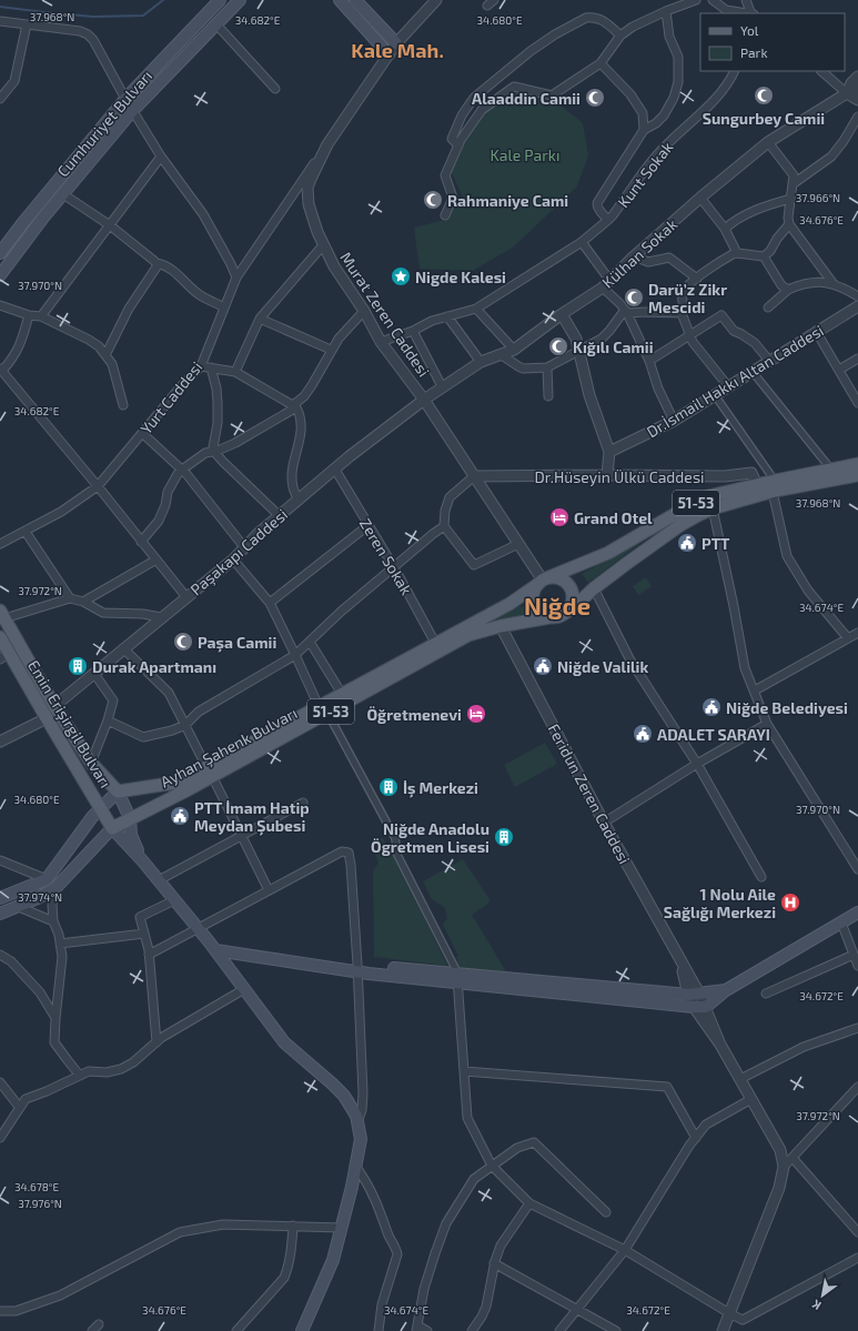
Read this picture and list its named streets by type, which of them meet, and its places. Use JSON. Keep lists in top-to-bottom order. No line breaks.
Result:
{"streets":{"main road":["Cumhuriyet Bulvarı","51-53","Emin Erişirgil Bulvarı","Ayhan Şahenk Bulvarı"],"street":["Kunt Sokak","Külhan Sokak","Murat Zeren Caddesi","Dr.İsmail Hakkı Altan Caddesi","Yurt Caddesi","Dr.Hüseyin Ülkü Caddesi","Paşakapı Caddesi","Zeren Sokak","Feridun Zeren Caddesi"]},"crossings":[["Kunt Sokak","Murat Zeren Caddesi"],["Külhan Sokak","Murat Zeren Caddesi"],["Külhan Sokak","Paşakapı Caddesi"],["Murat Zeren Caddesi","Yurt Caddesi"],["Murat Zeren Caddesi","Dr.Hüseyin Ülkü Caddesi"],["Murat Zeren Caddesi","51-53"],["Murat Zeren Caddesi","Paşakapı Caddesi"],["Murat Zeren Caddesi","Ayhan Şahenk Bulvarı"],["Dr.Hüseyin Ülkü Caddesi","51-53"],["51-53","Ayhan Şahenk Bulvarı"],["Paşakapı Caddesi","Zeren Sokak"],["Paşakapı Caddesi","Emin Erişirgil Bulvarı"],["Zeren Sokak","Ayhan Şahenk Bulvarı"],["Emin Erişirgil Bulvarı","Ayhan Şahenk Bulvarı"],["Ayhan Şahenk Bulvarı","Feridun Zeren Caddesi"]],"districts":["Kale Mah.","Niğde"],"parks":["Kale Parkı"],"places":{"mosque":["Sungurbey Camii","Alaaddin Camii","Rahmaniye Cami","Darü’z Zikr Mescidi","Kığılı Camii","Paşa Camii"],"place":["Nigde Kalesi"],"hotel":["Grand Otel","Öğretmenevi"],"public building":["PTT","Niğde Valilik","Niğde Belediyesi","ADALET SARAYI","PTT İmam Hatip Meydan Şubesi"],"building":["Durak Apartmanı","İş Merkezi","Niğde Anadolu Ögretmen Lisesi"],"hospital":["1 Nolu Aile Sağlığı Merkezi"]},"legend":["Yol","Park"],"north":"bottom left","coordinates":["37.968°N","34.682°E","34.680°E","37.966°N","34.676°E","37.970°N","37.972°N","34.674°E","37.974°N","34.672°E","34.678°E","37.976°N"]}
